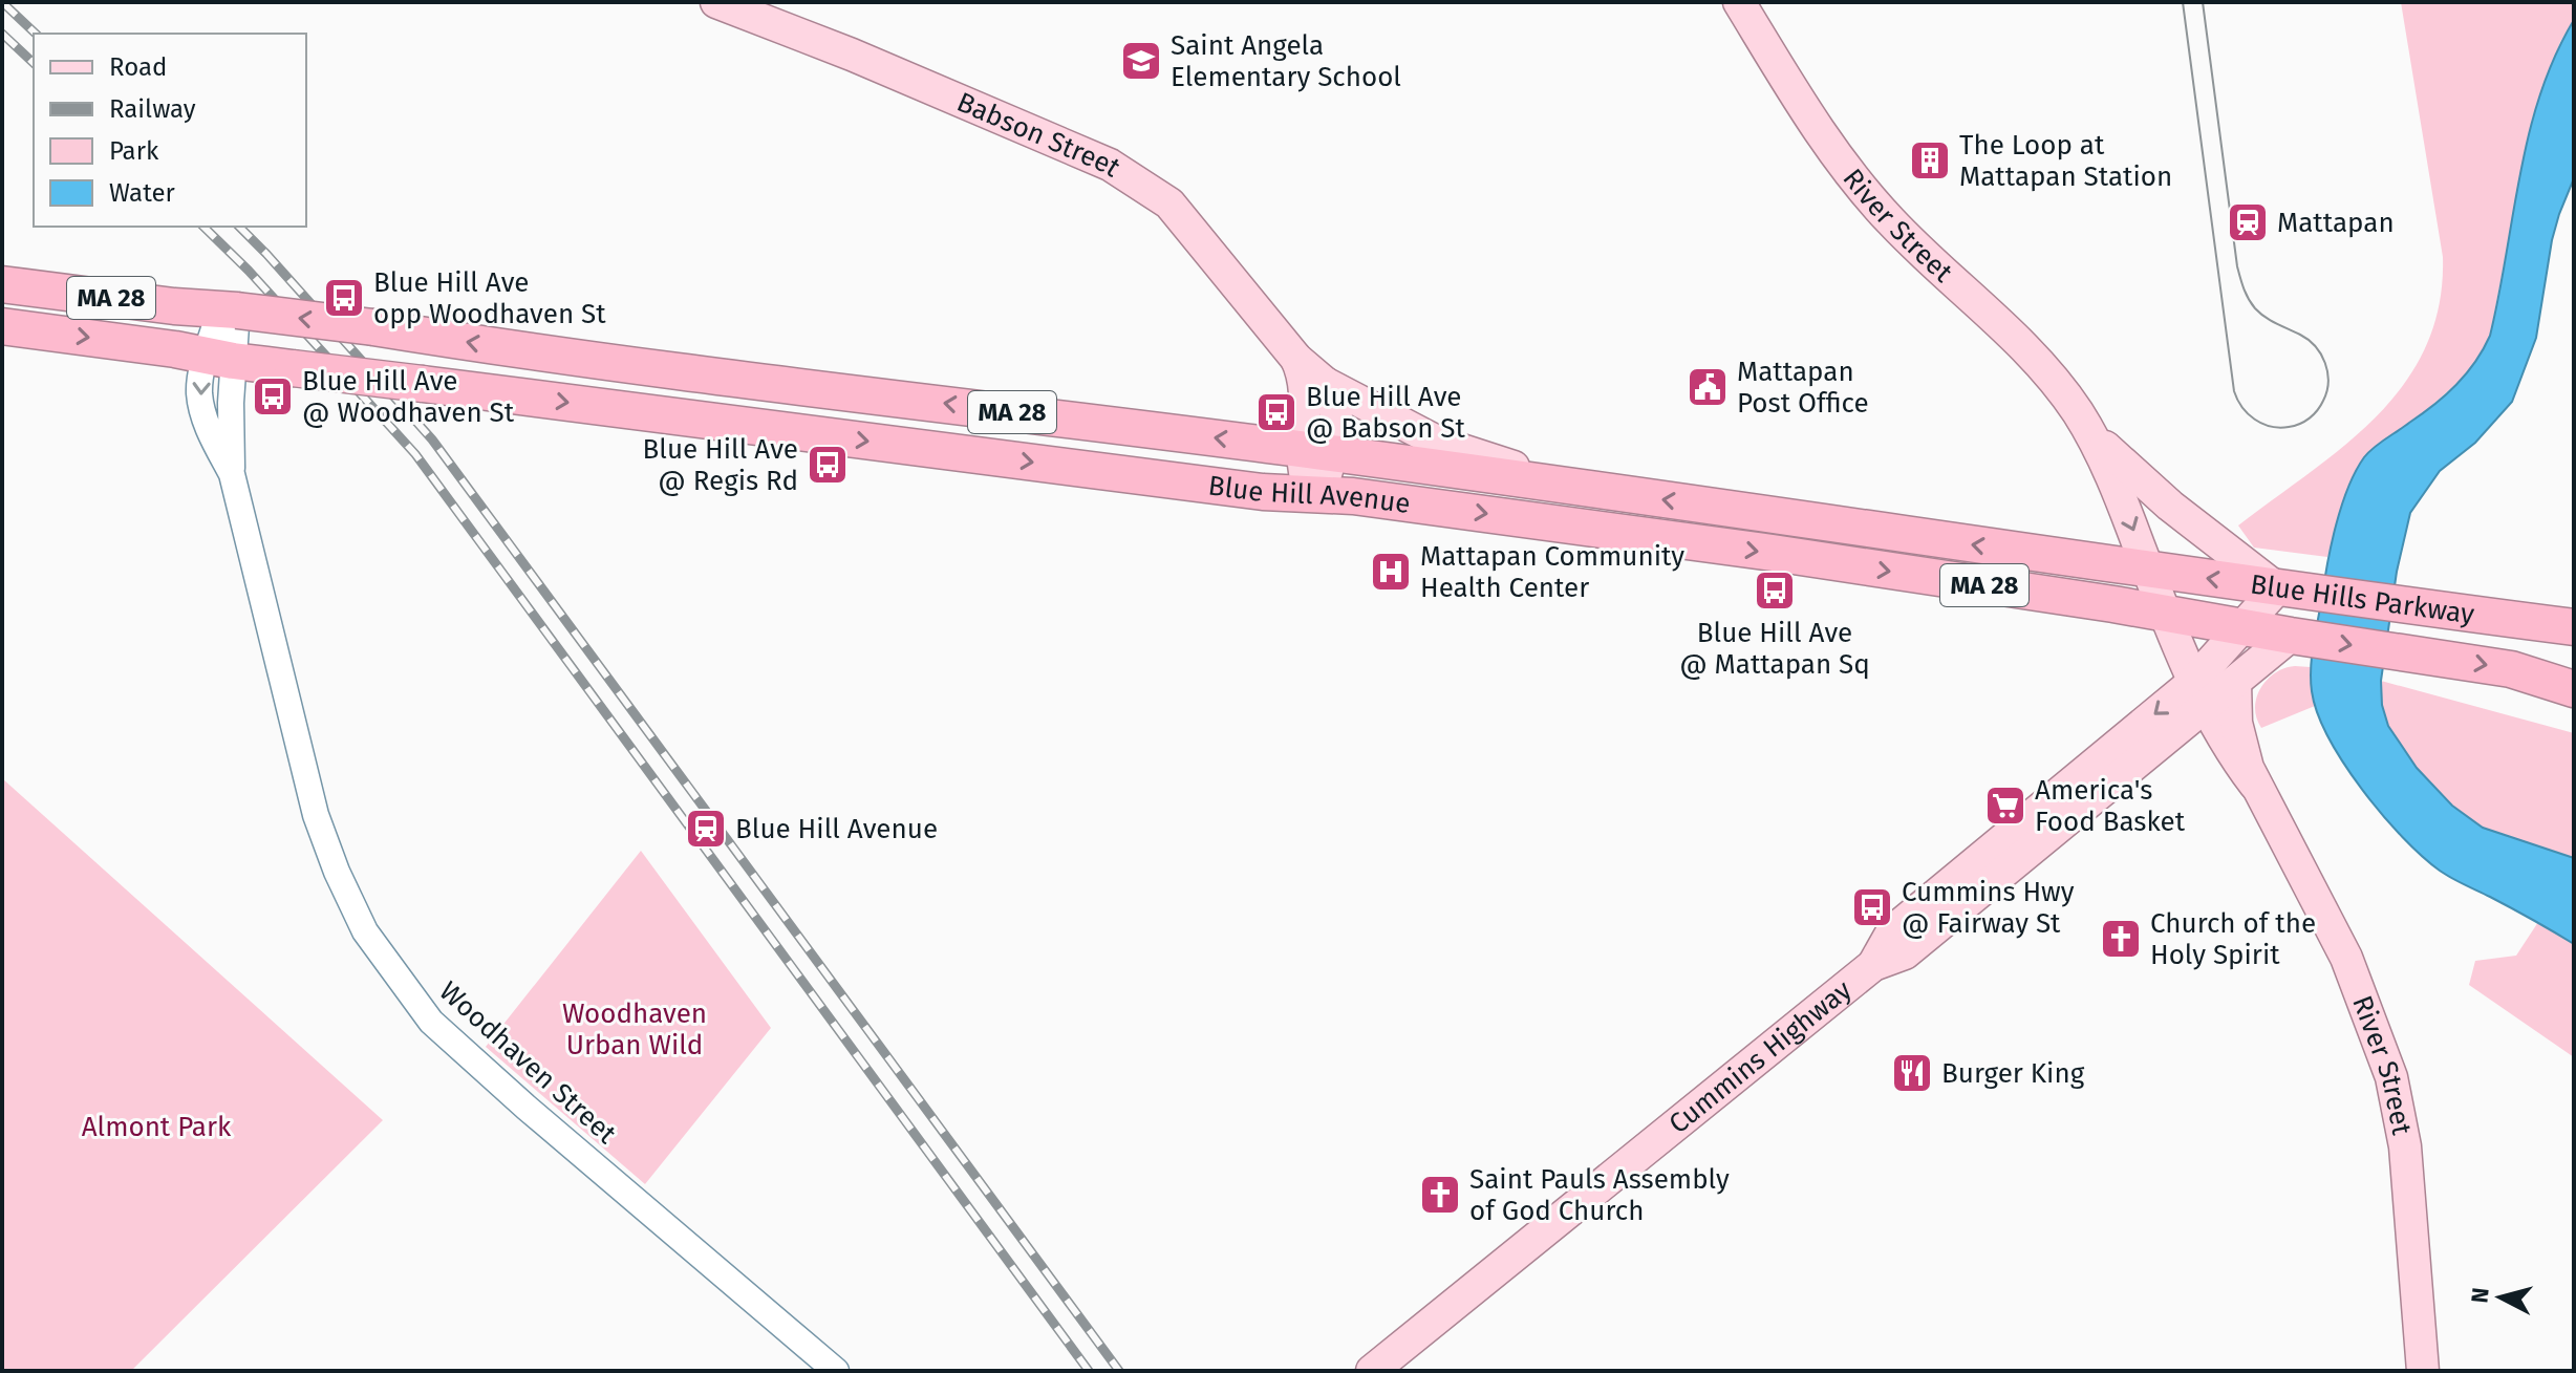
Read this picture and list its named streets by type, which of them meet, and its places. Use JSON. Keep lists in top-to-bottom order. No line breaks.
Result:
{"streets":{"highway":["MA 28","Blue Hill Avenue","Blue Hills Parkway"],"main road":["Babson Street","River Street","Cummins Highway"],"street":["Woodhaven Street"]},"crossings":[["Babson Street","Blue Hill Avenue"],["River Street","Blue Hill Avenue"],["River Street","Blue Hills Parkway"],["River Street","Cummins Highway"],["Blue Hill Avenue","Blue Hills Parkway"],["Blue Hill Avenue","Woodhaven Street"],["Blue Hills Parkway","Cummins Highway"]],"parks":["Woodhaven Urban Wild","Almont Park"],"places":{"school or university":["Saint Angela Elementary School"],"building":["The Loop at Mattapan Station"],"station":["Mattapan","Blue Hill Avenue"],"bus stop":["Blue Hill Ave opp Woodhaven St","Blue Hill Ave @ Woodhaven St","Blue Hill Ave @ Babson St","Blue Hill Ave @ Regis Rd","Blue Hill Ave @ Mattapan Sq","Cummins Hwy @ Fairway St"],"public building":["Mattapan Post Office"],"hospital":["Mattapan Community Health Center"],"supermarket":["America's Food Basket"],"church":["Church of the Holy Spirit","Saint Pauls Assembly of God Church"],"restaurant":["Burger King"]},"legend":["Road","Railway","Park","Water"],"north":"left"}
